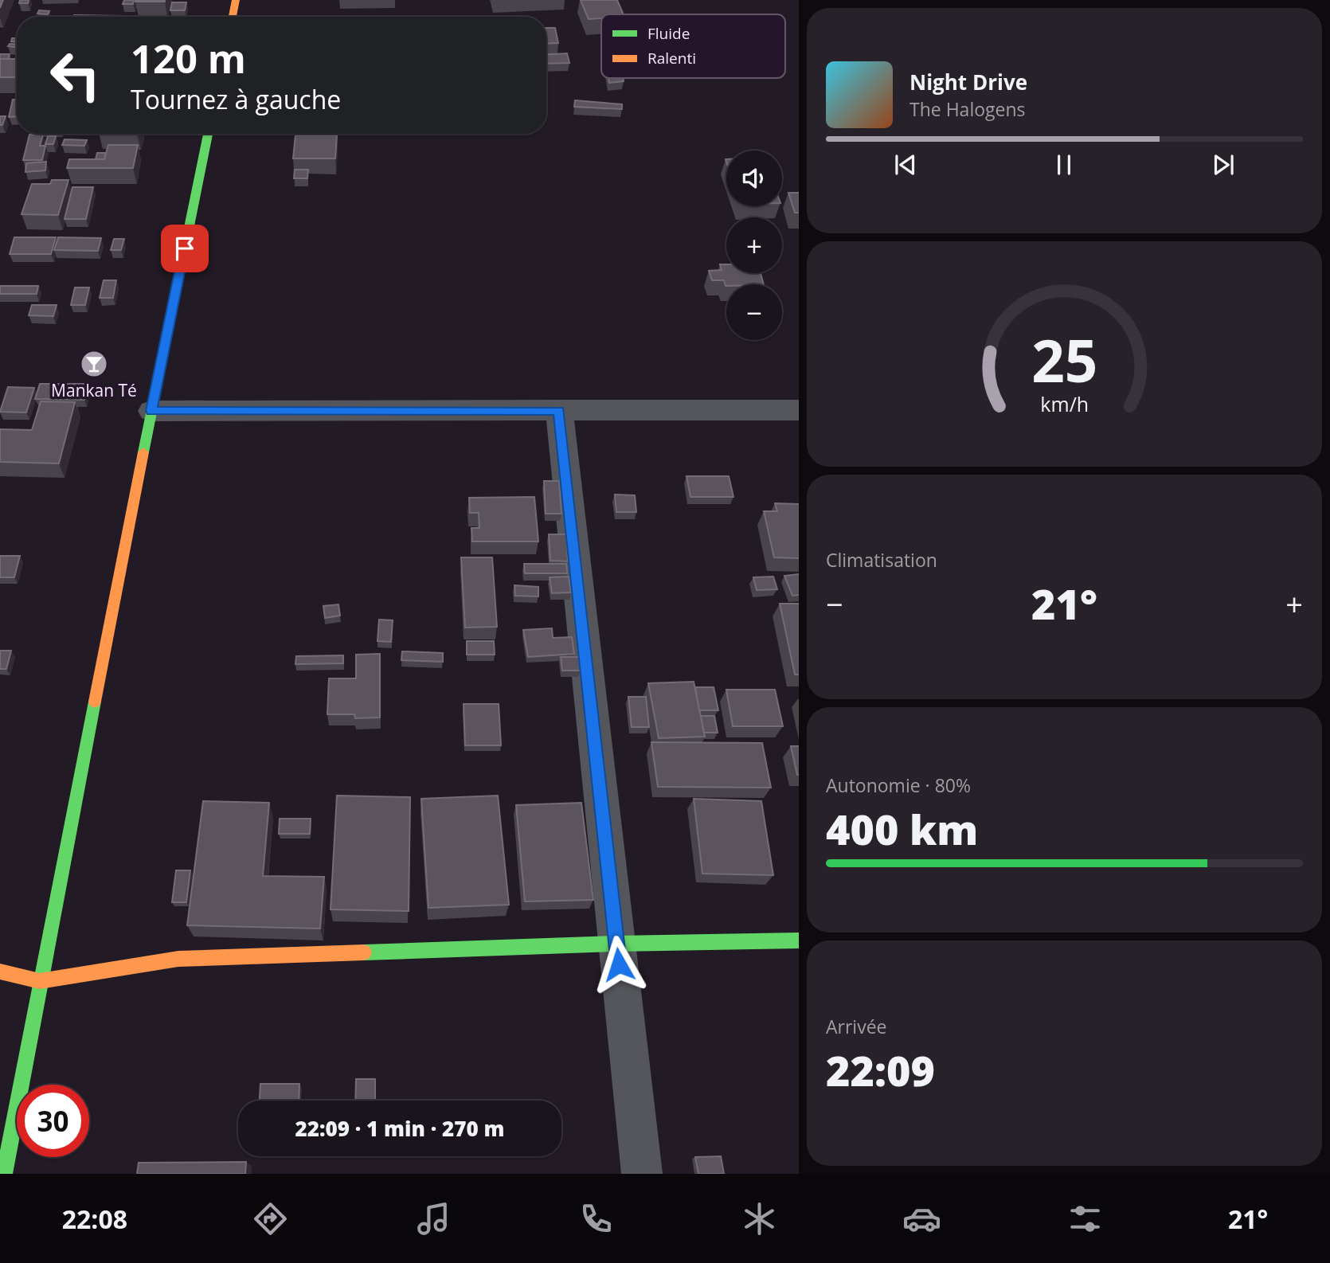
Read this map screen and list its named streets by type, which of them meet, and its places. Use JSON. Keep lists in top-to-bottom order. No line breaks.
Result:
{"places":{"bar":["Mankan Té"]},"legend":["Fluide","Ralenti"],"page":{"turn":["120 m","Tournez à gauche"],"song":["Night Drive","The Halogens"],"map_buttons":["+","−"],"tile":["Climatisation",["Autonomie · 80%","400 km"],["Arrivée","22:09"]],"heat":["−","21°","+"],"limit":"30","trip":"22:09 · 1 min · 270 m","tabs":["22:08","21°"],"gauge":["25","km/h"]}}
